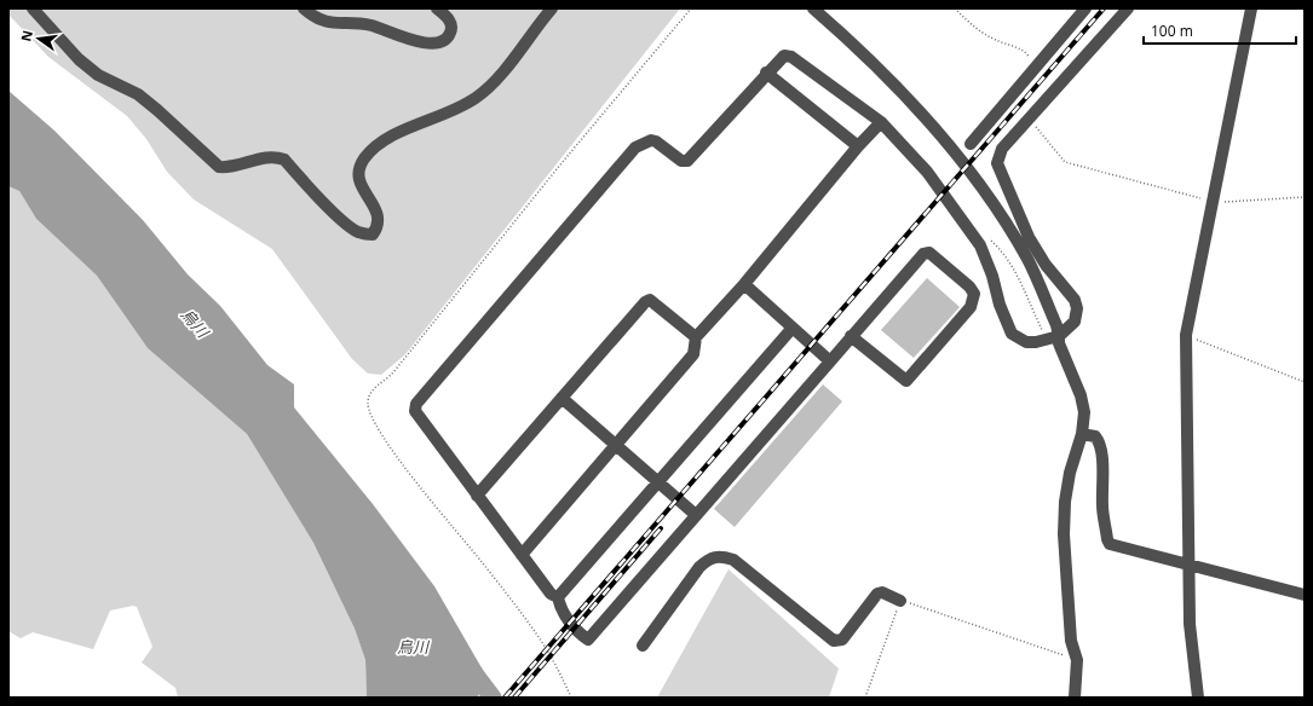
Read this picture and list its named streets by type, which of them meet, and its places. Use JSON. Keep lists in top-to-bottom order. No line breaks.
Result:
{"water":["烏川"],"scale_bar":"100 m","north":"left"}
